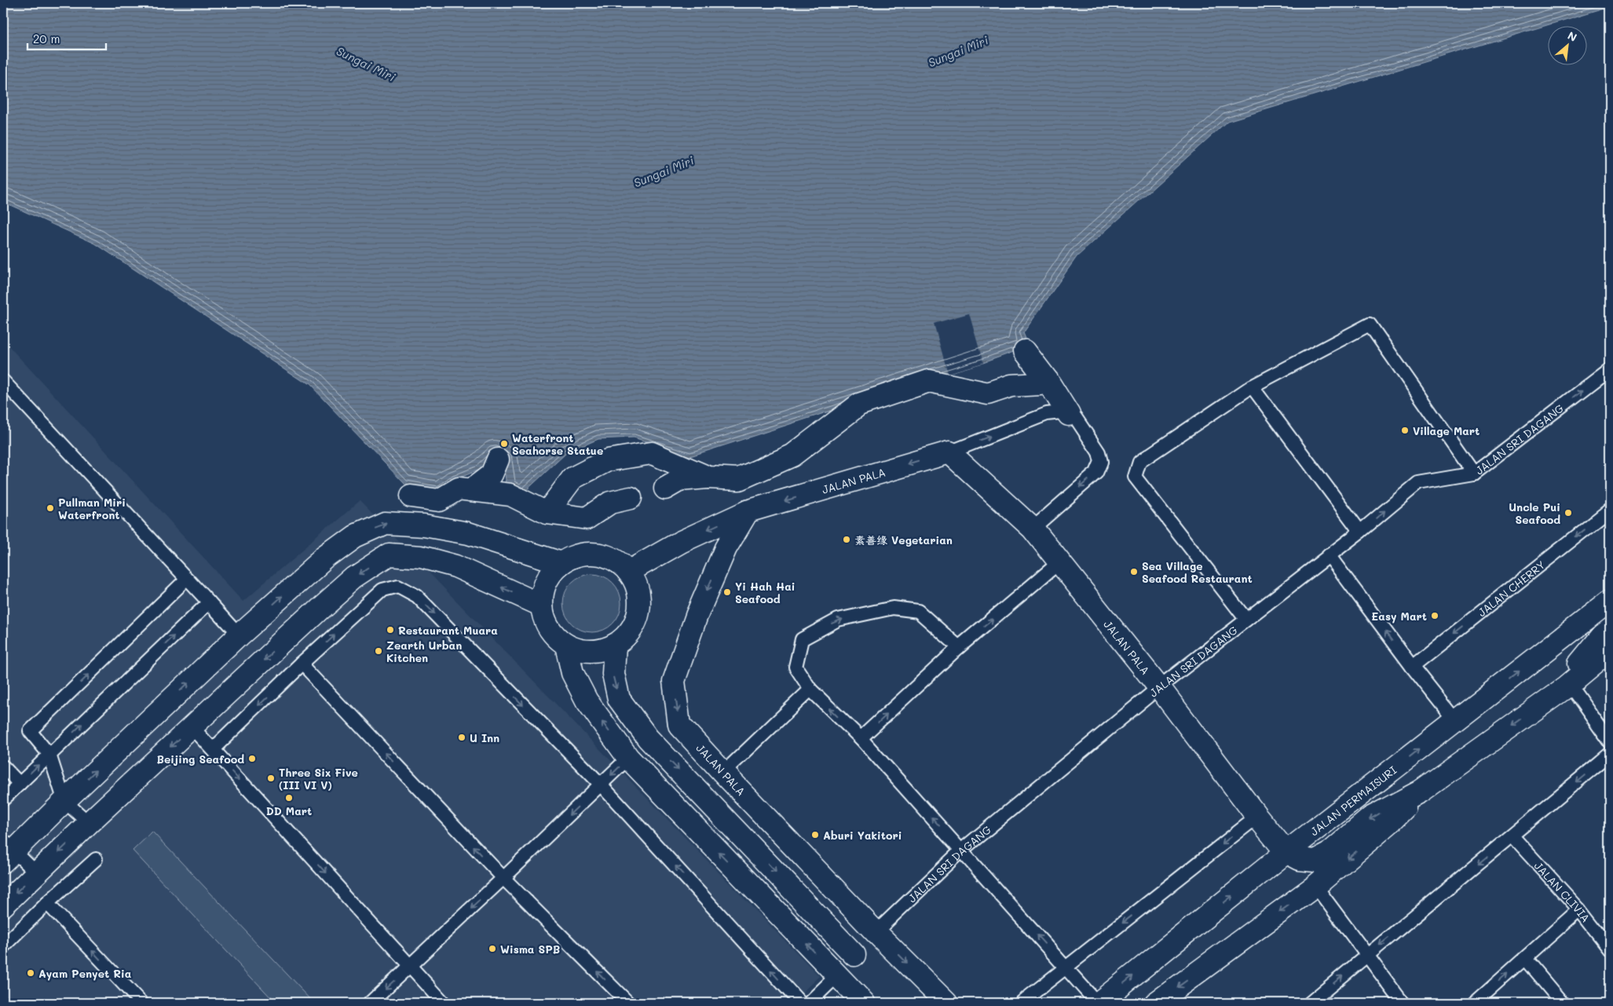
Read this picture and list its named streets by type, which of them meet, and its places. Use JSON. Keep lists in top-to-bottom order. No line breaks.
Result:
{"streets":{"street":["JALAN SRI DAGANG","JALAN PALA","JALAN PERMAISURI"],"lane":["JALAN CHERRY","JALAN CLIVIA"]},"crossings":[["JALAN SRI DAGANG","JALAN PALA"],["JALAN PALA","JALAN PERMAISURI"]],"one_way":["JALAN CHERRY"],"water":["Sungai Miri"],"places":["Village Mart","Waterfront Seahorse Statue","Pullman Miri Waterfront","Uncle Pui Seafood","素善缘 Vegetarian","Sea Village Seafood Restaurant","Yi Hah Hai Seafood","Easy Mart","Restaurant Muara","Zearth Urban Kitchen","U Inn","Beijing Seafood","Three Six Five (III VI V)","DD Mart","Aburi Yakitori","Wisma SPB","Ayam Penyet Ria"],"scale_bar":"20 m","north":"top right"}
